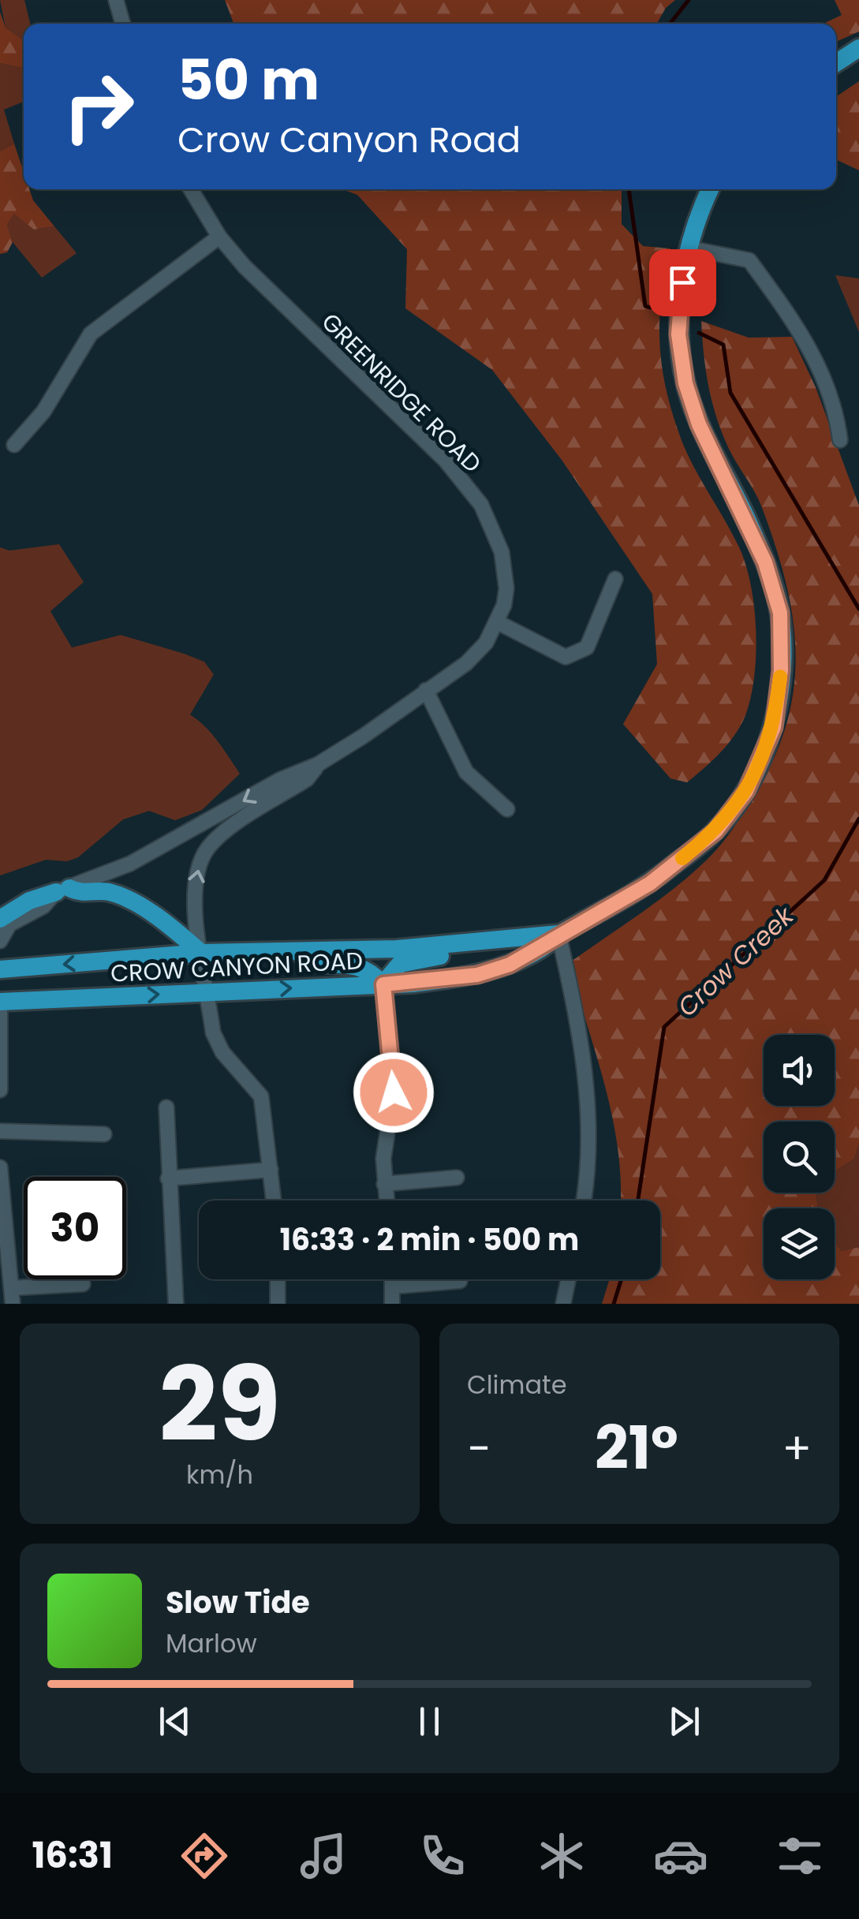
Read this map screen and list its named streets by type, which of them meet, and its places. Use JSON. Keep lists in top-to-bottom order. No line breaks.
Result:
{"streets":{"main road":["CROW CANYON ROAD"],"street":["GREENRIDGE ROAD"]},"crossings":[["GREENRIDGE ROAD","CROW CANYON ROAD"]],"water":["Crow Creek"],"page":{"turn":["50 m","Crow Canyon Road"],"limit":"30","trip":"16:33 · 2 min · 500 m","tile":[["29","km/h"],"Climate"],"heat":["−","21°","+"],"song":["Slow Tide","Marlow"],"tabs":"16:31"}}
